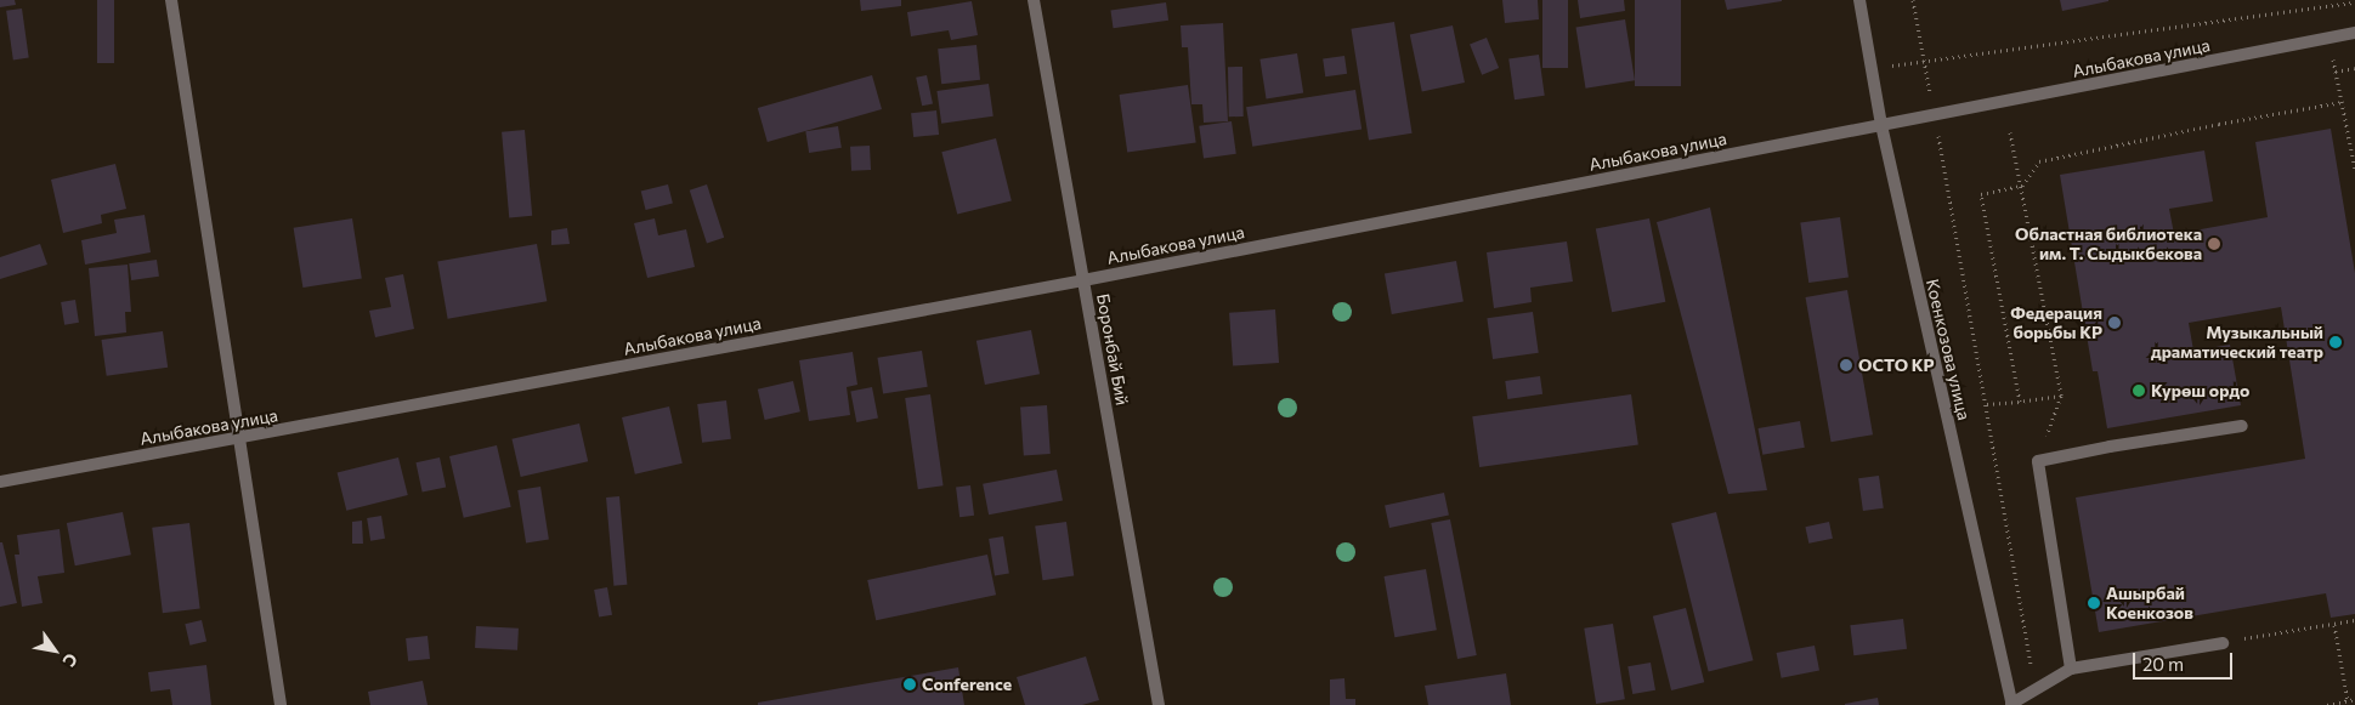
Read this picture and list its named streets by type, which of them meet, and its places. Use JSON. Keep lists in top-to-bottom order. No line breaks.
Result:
{"streets":{"street":["Алыбакова улица","Боронбай Бий","Коенкозова улица"]},"crossings":[["Алыбакова улица","Боронбай Бий"],["Алыбакова улица","Коенкозова улица"]],"places":["Областная библиотека им. Т. Сыдыкбекова","Федерация борьбы КР","Музыкальный драматический театр","ОСТО КР","Курөш ордо","Ашырбай Коенкозов","Conference"],"scale_bar":"20 m","north":"bottom right"}
